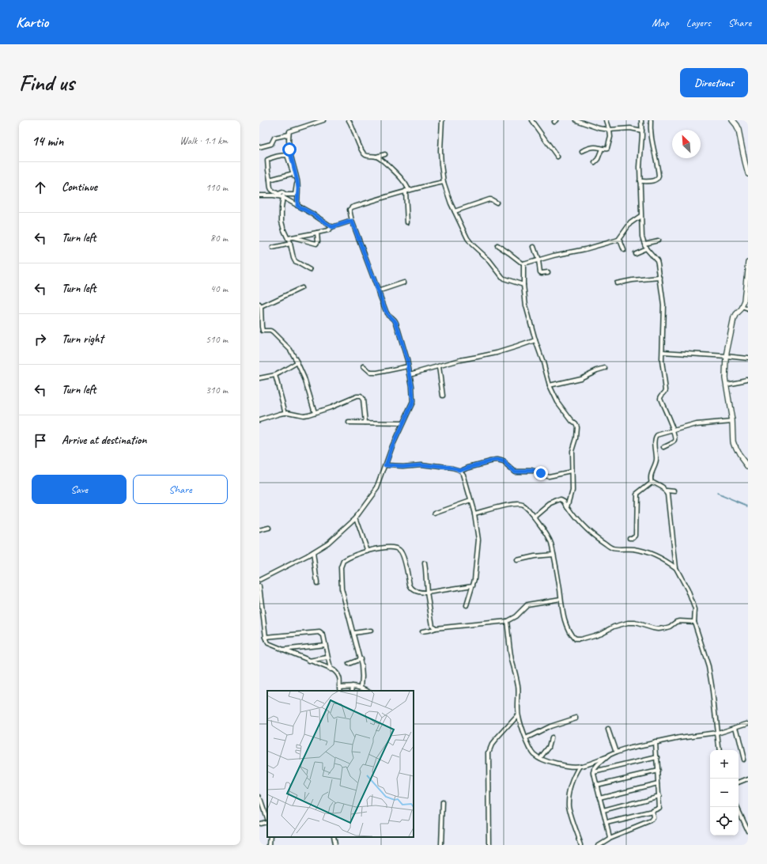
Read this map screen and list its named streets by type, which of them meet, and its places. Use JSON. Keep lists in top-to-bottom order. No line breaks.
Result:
{"north":"top left","page":{"header":"Kartio","nav":["Map","Layers","Share"],"buttons":["Directions",["Save","Share"]],"title":"Find us","heading":["14 min","Walk · 1.1 km"],"list":[["Continue","110 m"],["Turn left","80 m"],["Turn left","40 m"],["Turn right","510 m"],["Turn left","310 m"],"Arrive at destination"],"map_buttons":["+","−"]}}
